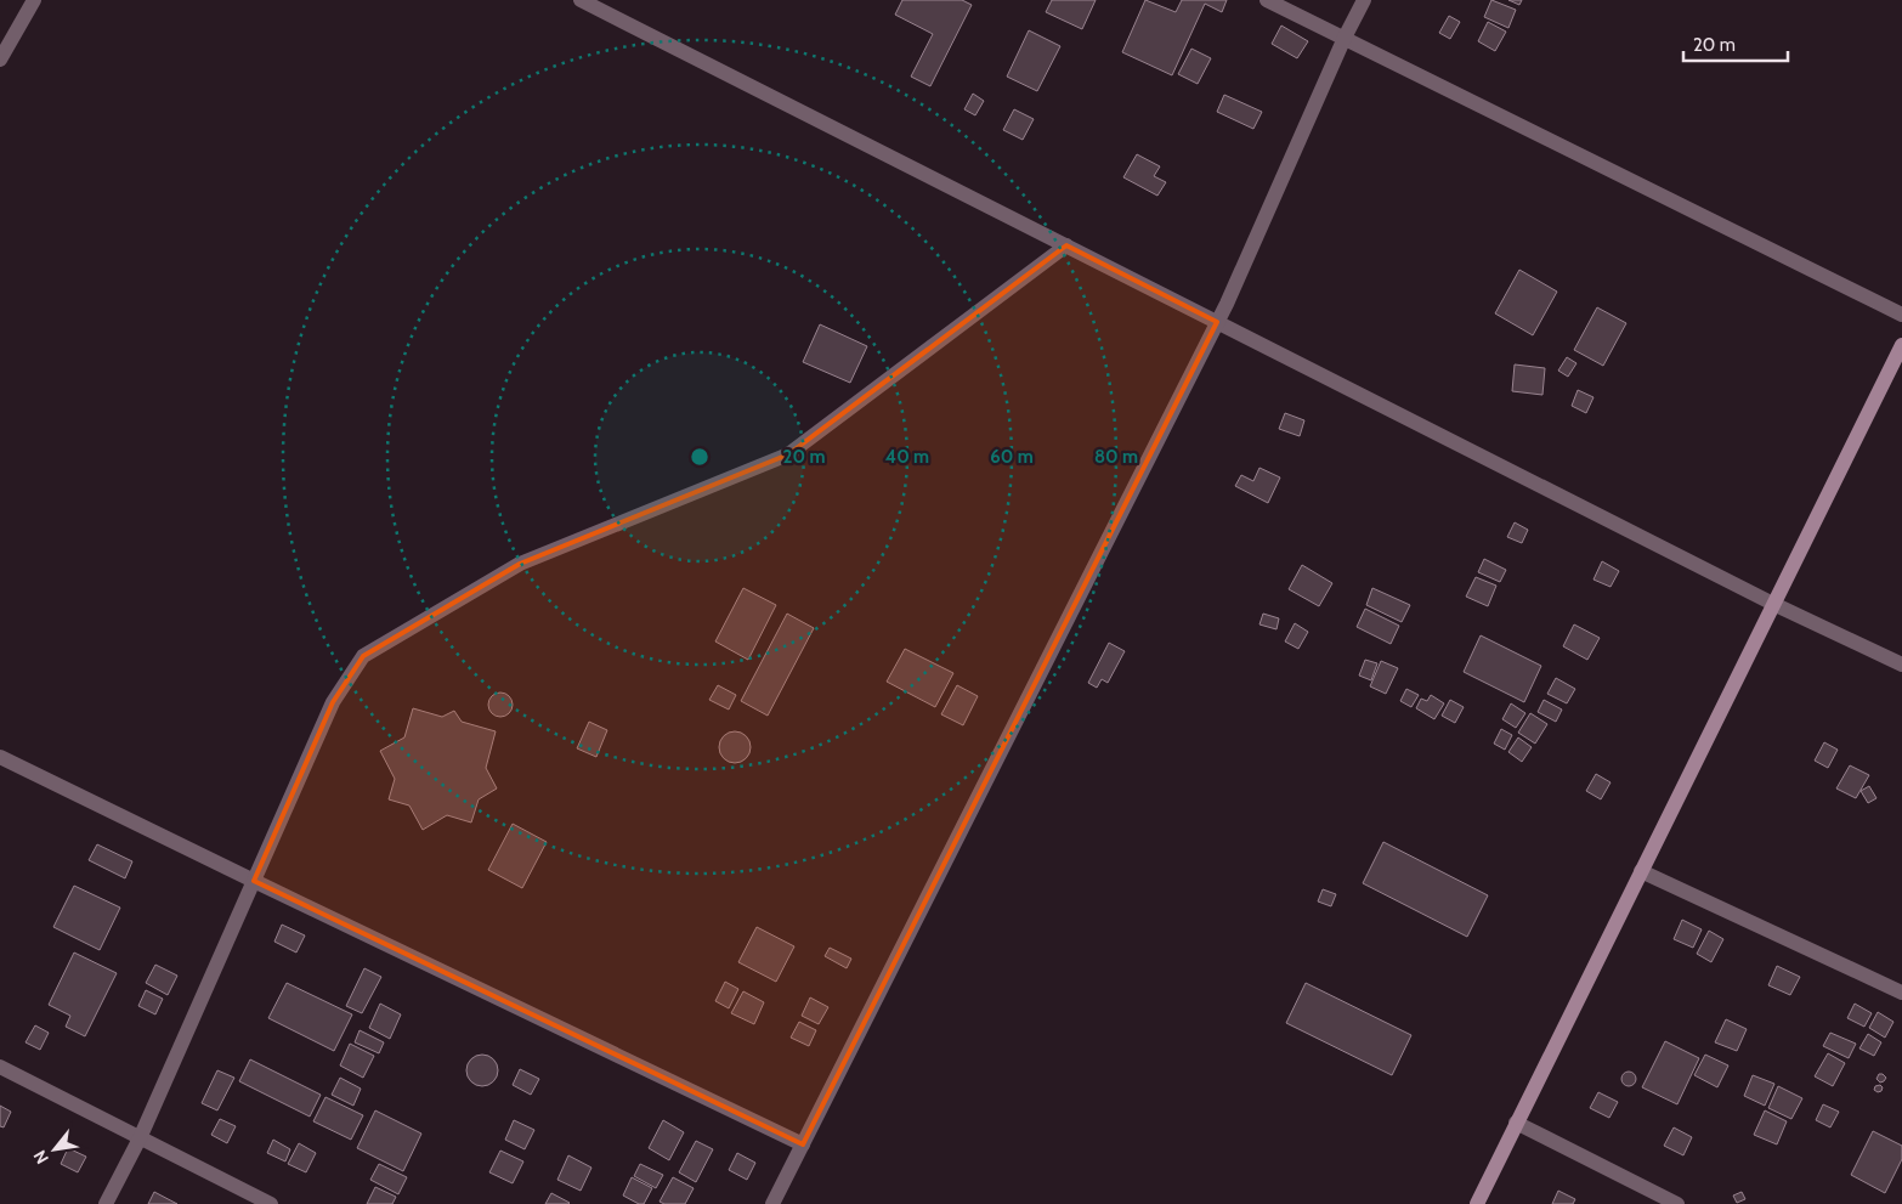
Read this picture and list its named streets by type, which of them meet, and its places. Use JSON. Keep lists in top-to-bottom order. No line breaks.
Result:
{"scale_bar":"20 m","north":"bottom left","rings":["20 m","40 m","60 m","80 m"]}
